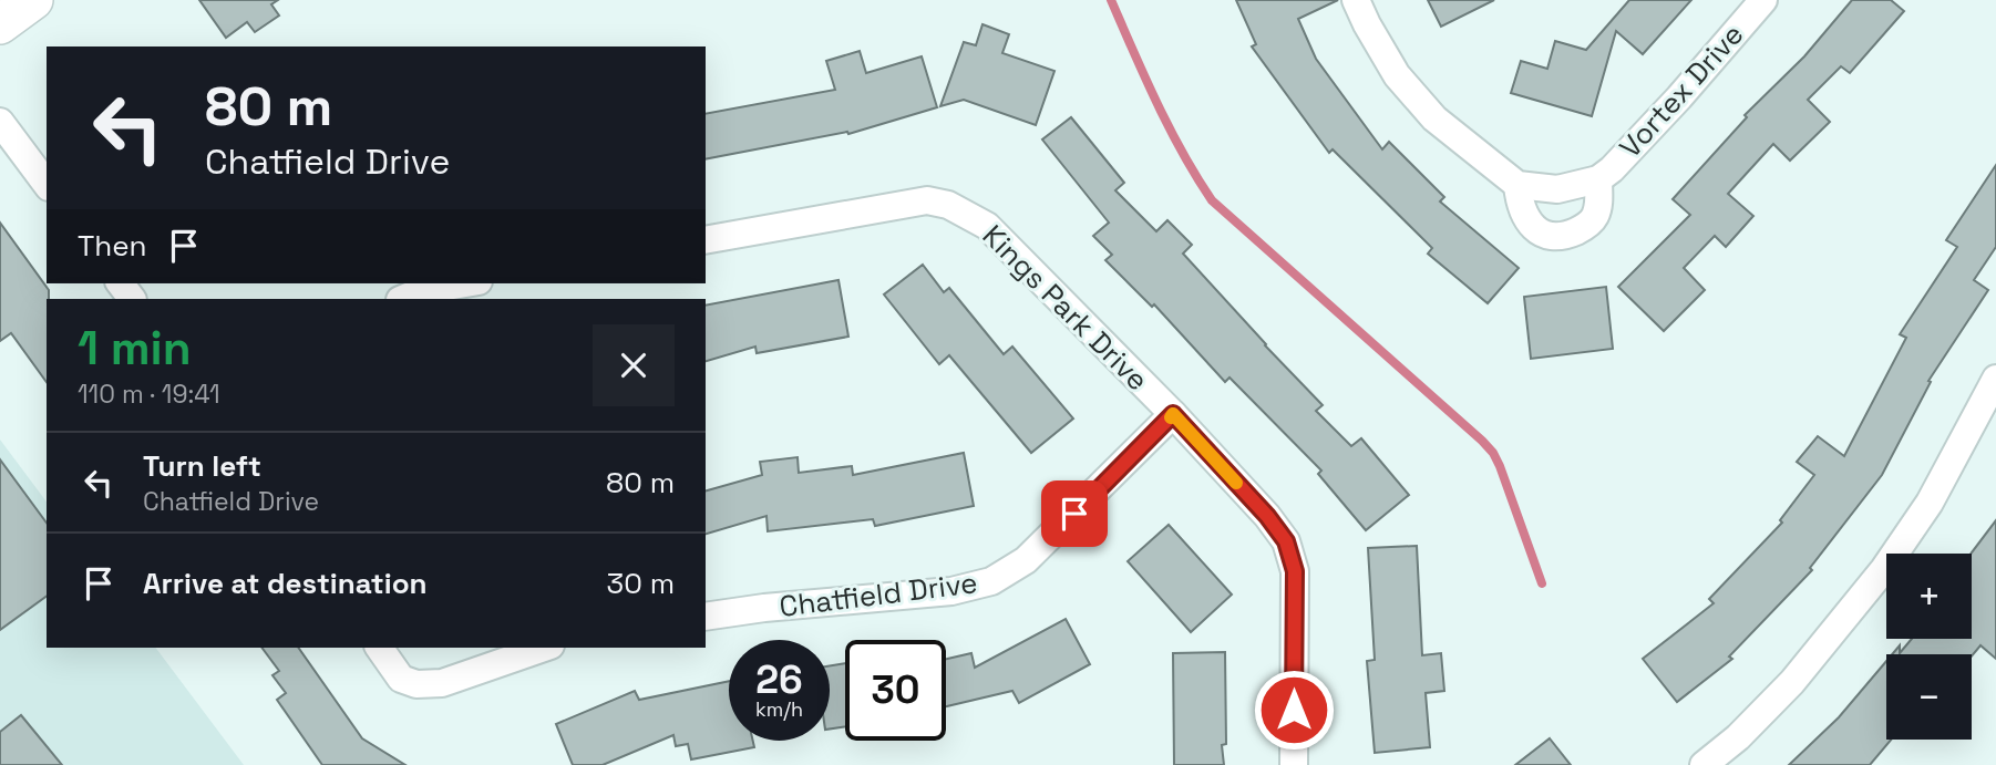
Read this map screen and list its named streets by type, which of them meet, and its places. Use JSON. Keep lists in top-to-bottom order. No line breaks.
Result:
{"streets":{"street":["Vortex Drive","Kings Park Drive","Chatfield Drive"]},"crossings":[["Kings Park Drive","Chatfield Drive"]],"page":{"turn":["80 m","Chatfield Drive"],"then":"Then","heading":["1 min","110 m · 19:41"],"list":[{"name":"Turn left","note":"Chatfield Drive","value":"80 m"},{"name":"Arrive at destination","value":"30 m"}],"map_buttons":["+","−"],"speed":"26 km/h","limit":"30"}}
